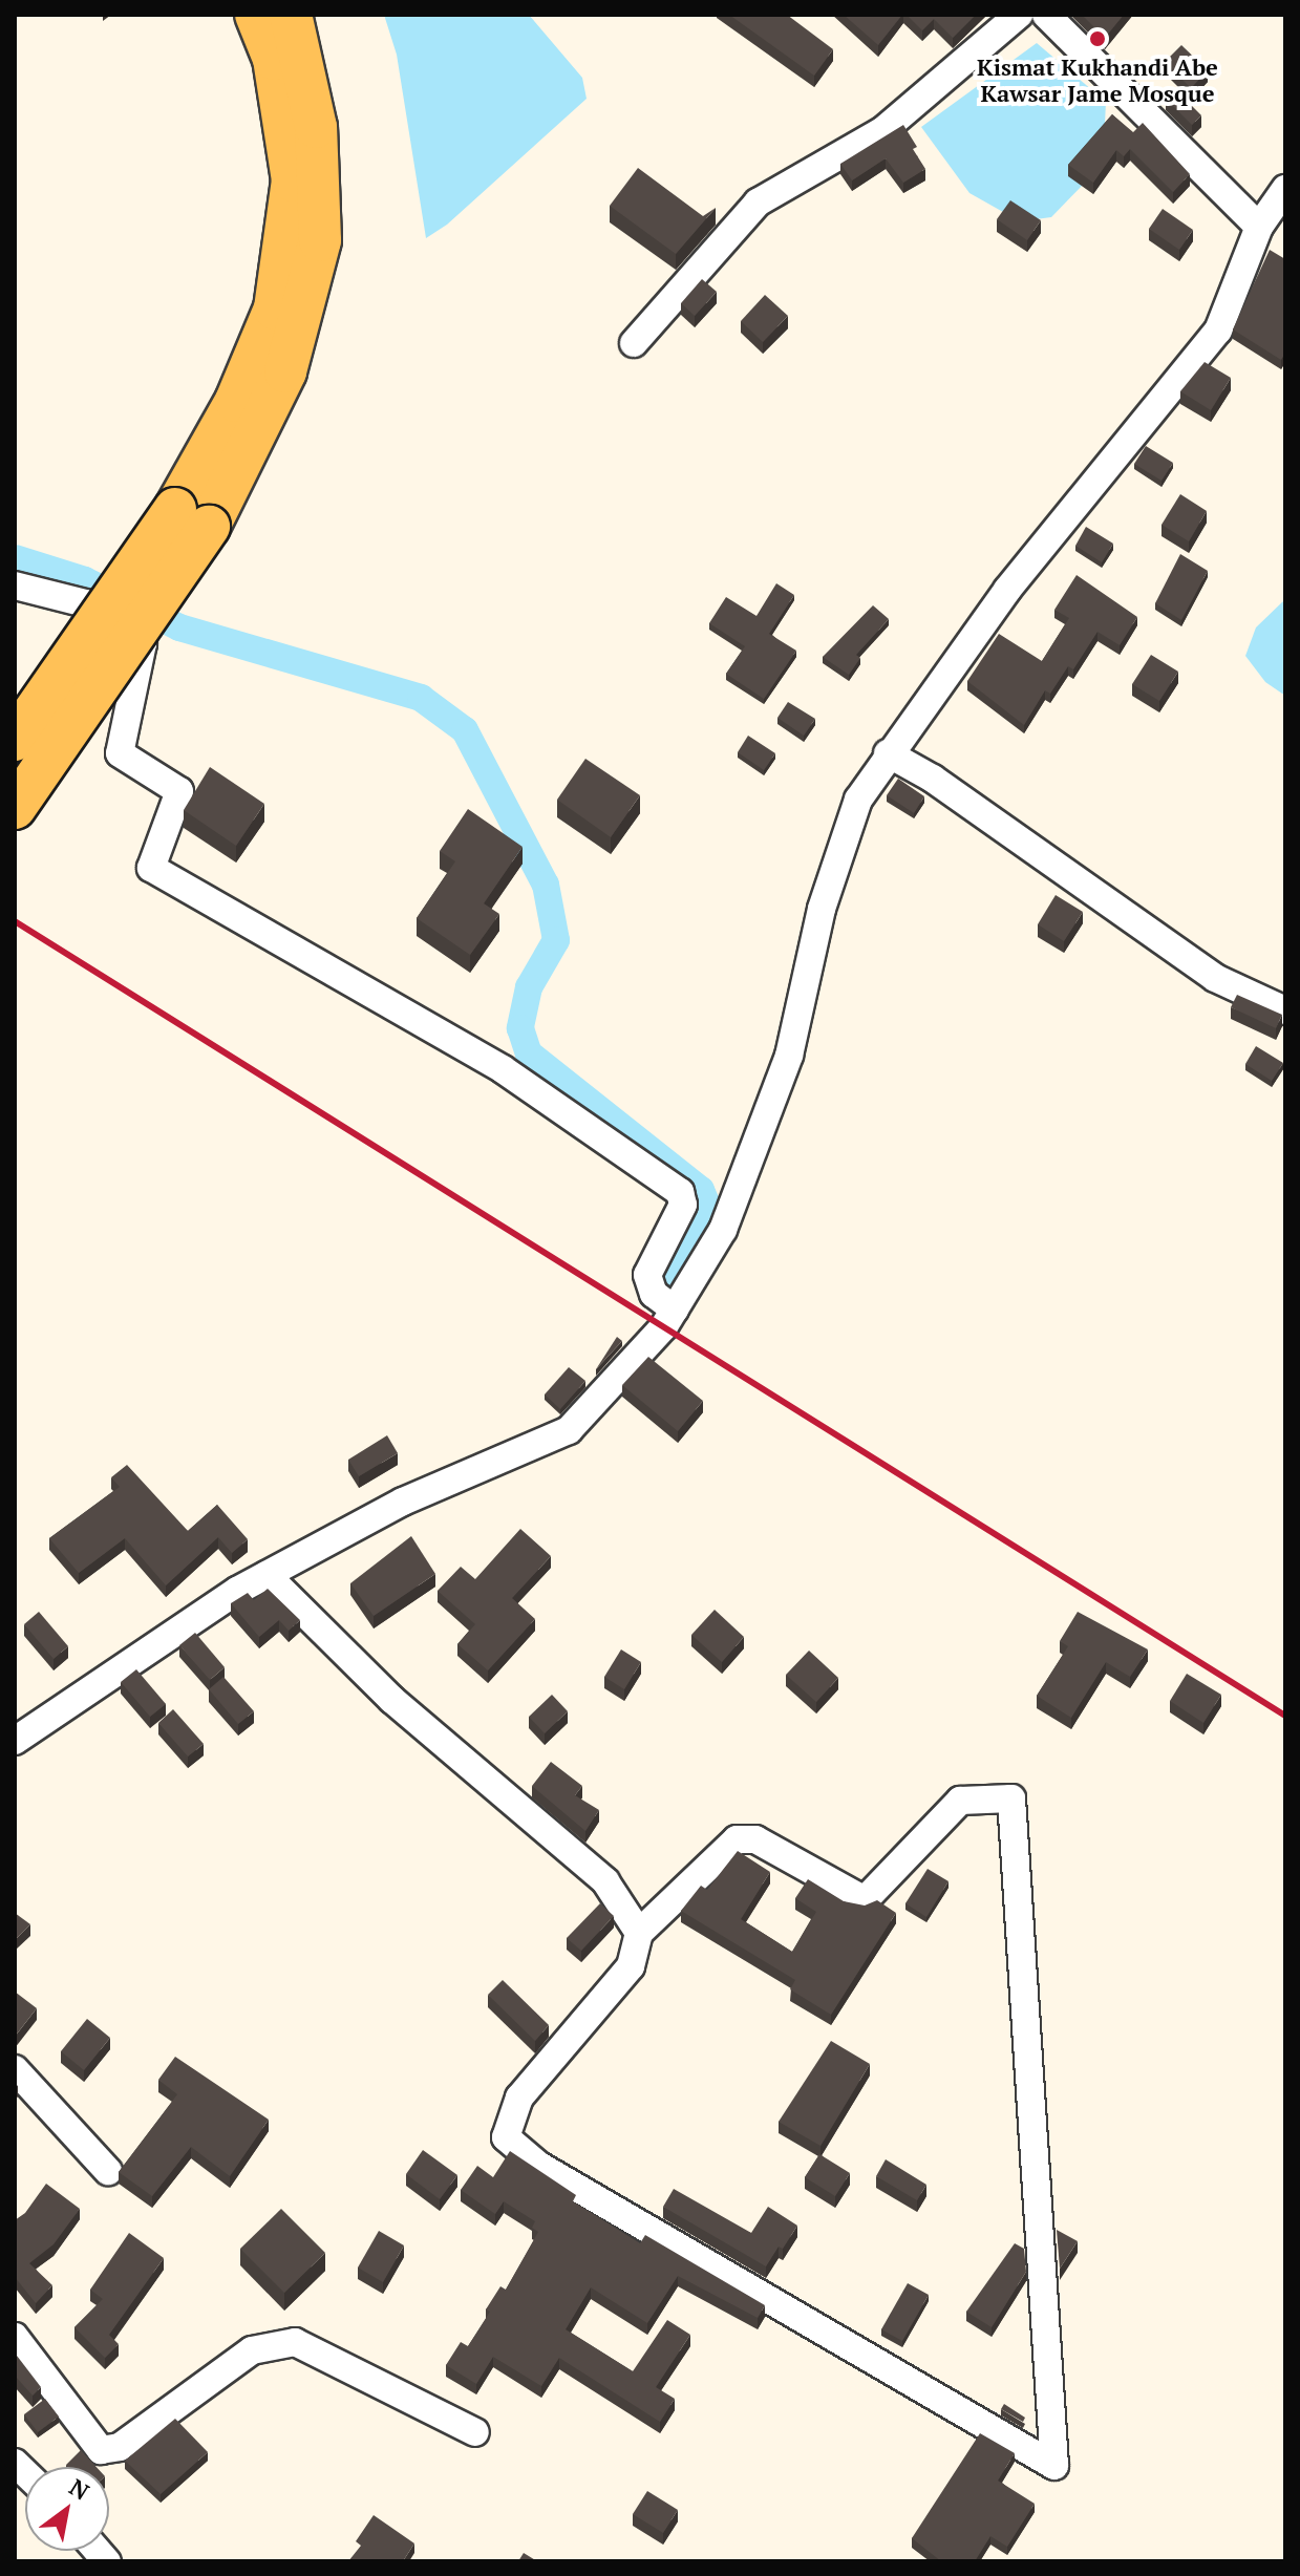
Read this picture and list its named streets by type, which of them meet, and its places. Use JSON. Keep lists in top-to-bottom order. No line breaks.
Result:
{"places":["Kismat Kukhandi Abe Kawsar Jame Mosque"],"north":"top right"}
